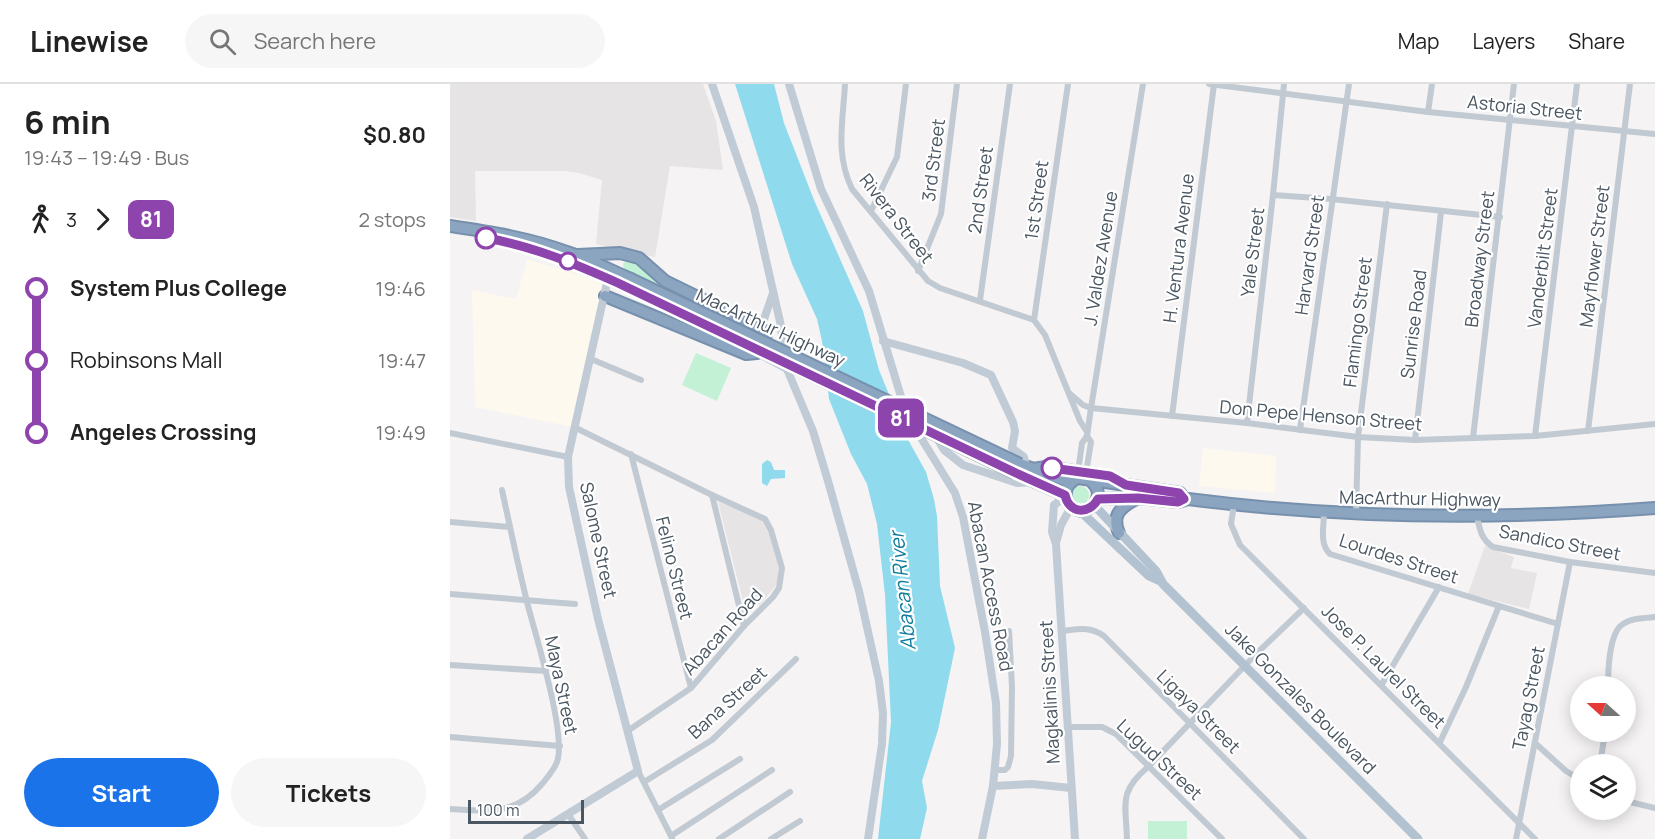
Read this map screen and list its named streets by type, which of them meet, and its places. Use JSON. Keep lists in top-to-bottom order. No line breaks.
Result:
{"streets":{"highway":["MacArthur Highway"],"main road":["Jake Gonzales Boulevard"],"street":["Astoria Street","3rd Street","2nd Street","1st Street","Rivera Street","H. Ventura Avenue","Yale Street","Harvard Street","Mayflower Street","J. Valdez Avenue","Vanderbilt Street","Broadway Street","Flamingo Street","Sunrise Road","Don Pepe Henson Street","Salome Street","Sandico Street","Lourdes Street","Felino Street","Abacan Access Road","Abacan Road","Jose P. Laurel Street","Maya Street","Magkalinis Street","Tayag Street","Bana Street","Ligaya Street","Lugud Street"]},"crossings":[["Astoria Street","H. Ventura Avenue"],["Astoria Street","Yale Street"],["Astoria Street","Harvard Street"],["Astoria Street","Mayflower Street"],["Astoria Street","Vanderbilt Street"],["Astoria Street","Broadway Street"],["3rd Street","Rivera Street"],["2nd Street","Rivera Street"],["1st Street","Rivera Street"],["H. Ventura Avenue","Don Pepe Henson Street"],["Yale Street","Don Pepe Henson Street"],["Harvard Street","Don Pepe Henson Street"],["Mayflower Street","Don Pepe Henson Street"],["J. Valdez Avenue","MacArthur Highway"],["J. Valdez Avenue","Don Pepe Henson Street"],["J. Valdez Avenue","Magkalinis Street"],["J. Valdez Avenue","Jake Gonzales Boulevard"],["Vanderbilt Street","Don Pepe Henson Street"],["Broadway Street","Don Pepe Henson Street"],["Flamingo Street","MacArthur Highway"],["Flamingo Street","Don Pepe Henson Street"],["Sunrise Road","Don Pepe Henson Street"],["MacArthur Highway","Salome Street"],["MacArthur Highway","Sandico Street"],["MacArthur Highway","Lourdes Street"],["MacArthur Highway","Jose P. Laurel Street"],["MacArthur Highway","Magkalinis Street"],["MacArthur Highway","Jake Gonzales Boulevard"],["Salome Street","Abacan Road"],["Sandico Street","Tayag Street"],["Lourdes Street","Tayag Street"],["Felino Street","Abacan Road"],["Jose P. Laurel Street","Tayag Street"],["Magkalinis Street","Jake Gonzales Boulevard"],["Magkalinis Street","Ligaya Street"],["Magkalinis Street","Lugud Street"]],"water":["Abacan River"],"lines":["bus line 81"],"scale_bar":"100 m","north":"left","page":{"header":"Linewise","search":"Search here","nav":["Map","Layers","Share"],"heading":["6 min","19:43 – 19:49 · Bus","$0.80"],"on_map":"81","legs":["3","81","2 stops"],"list":[{"name":"System Plus College","value":"19:46"},{"name":"Robinsons Mall","value":"19:47"},{"name":"Angeles Crossing","value":"19:49"}],"buttons":["Start","Tickets"],"scale":"100 m"}}
